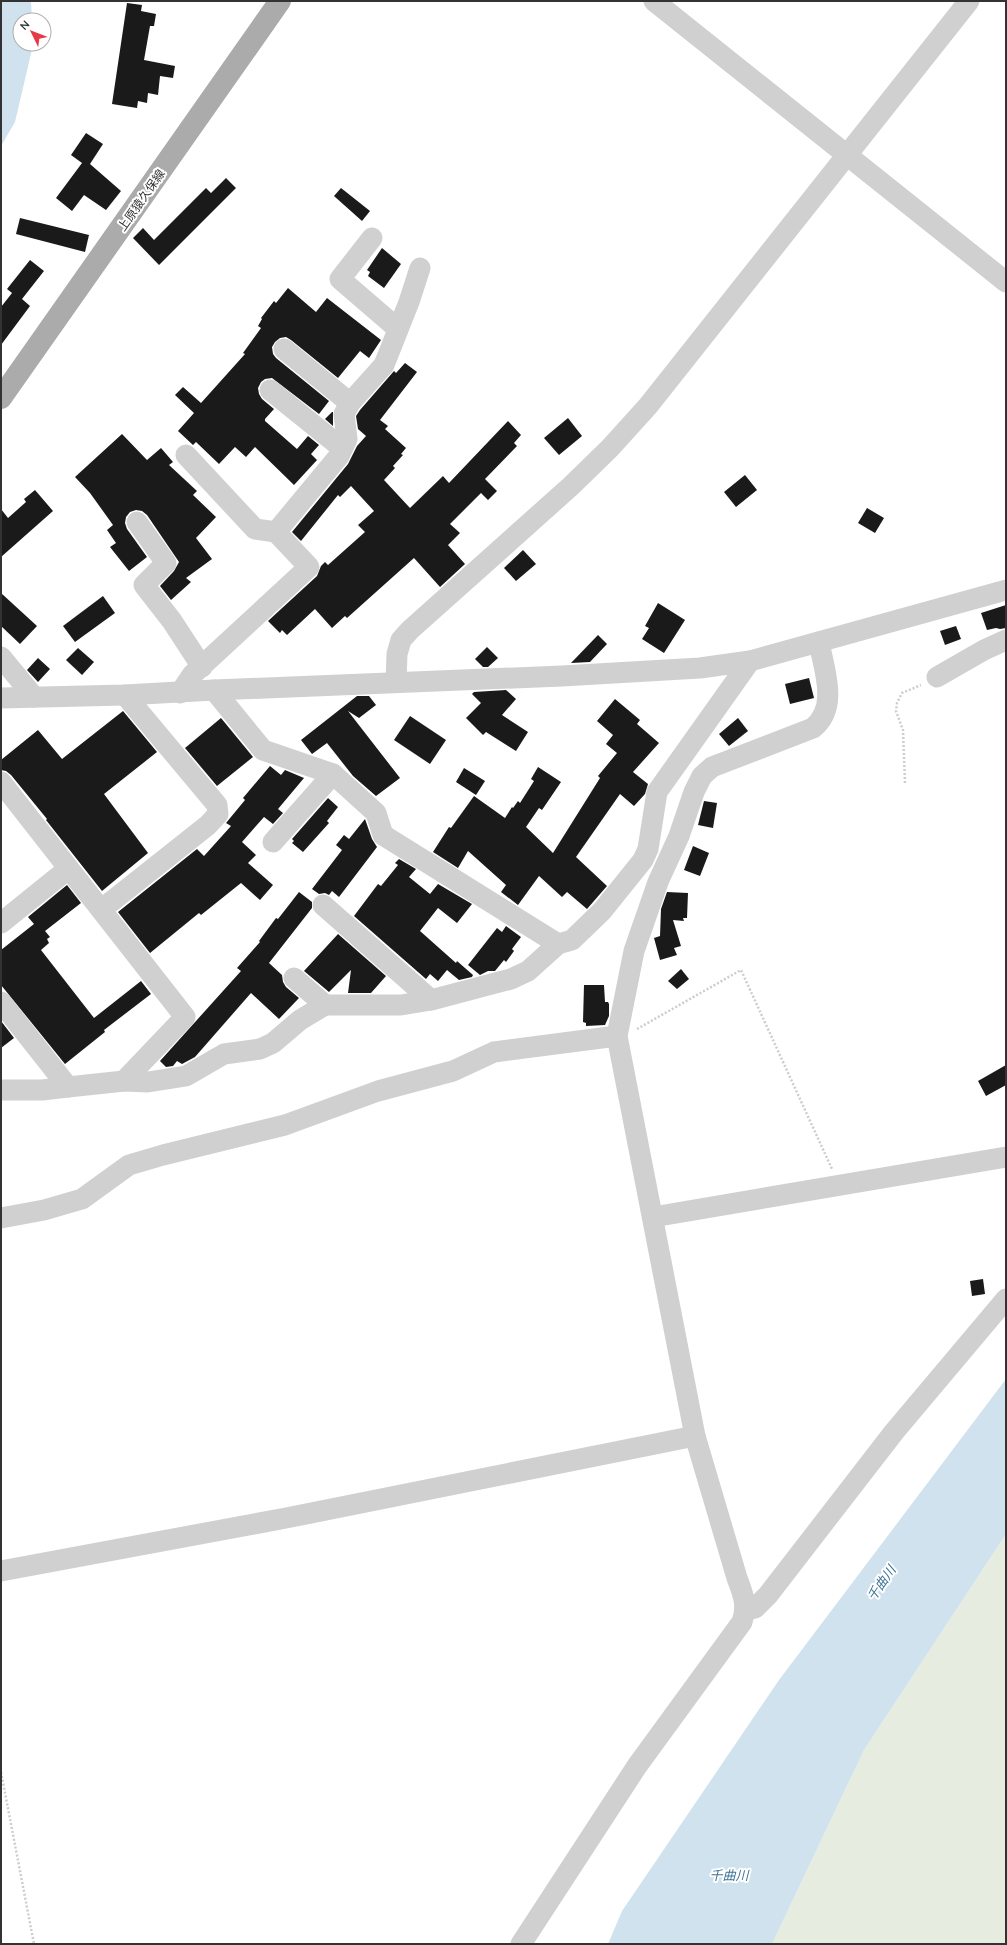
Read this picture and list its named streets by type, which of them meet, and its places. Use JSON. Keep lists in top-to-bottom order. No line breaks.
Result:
{"streets":{"main road":["上原猿久保線"]},"water":["千曲川"],"north":"top left"}
